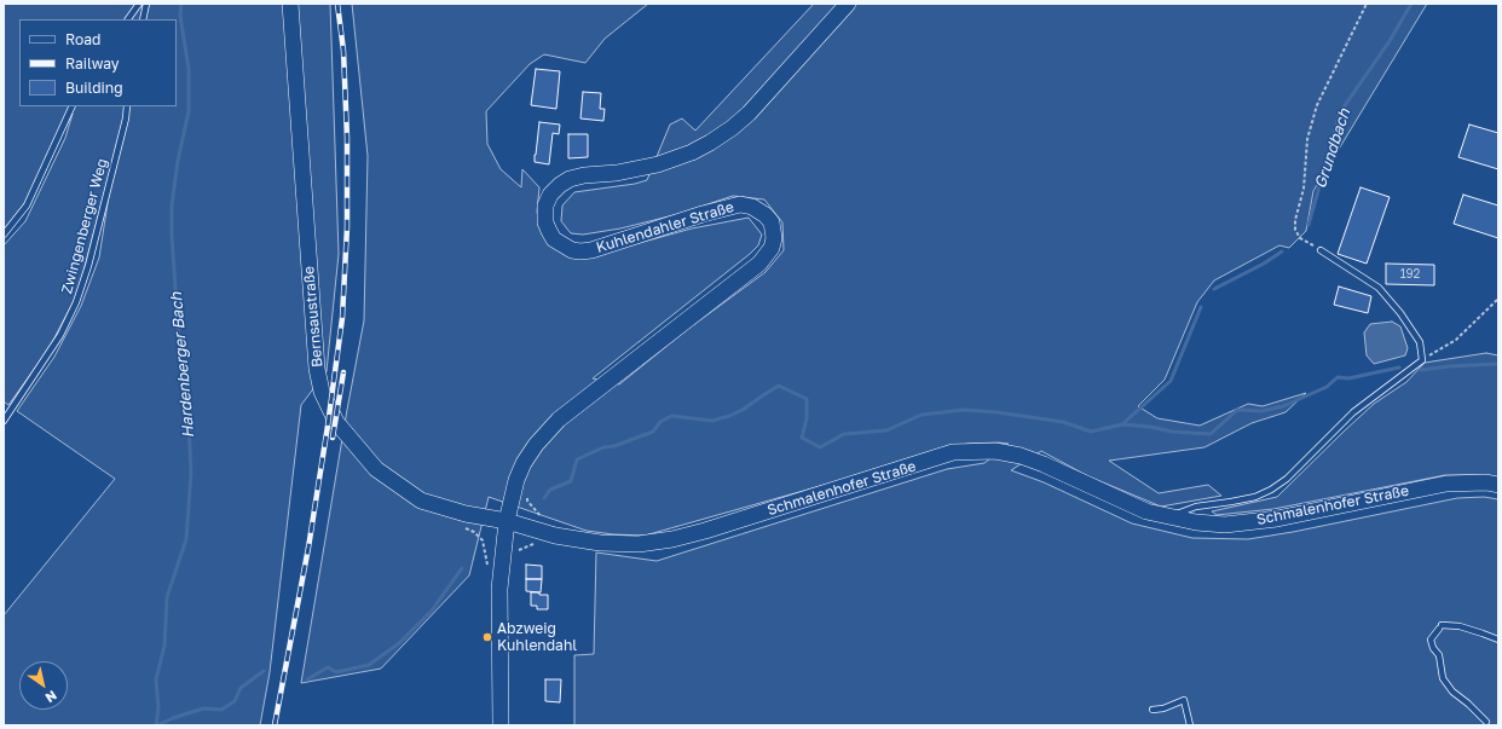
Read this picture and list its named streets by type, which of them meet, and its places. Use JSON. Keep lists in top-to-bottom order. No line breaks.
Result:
{"streets":{"main road":["Kuhlendahler Straße","Bernsaustraße","Schmalenhofer Straße"],"lane":["Zwingenberger Weg"]},"crossings":[["Kuhlendahler Straße","Bernsaustraße"],["Kuhlendahler Straße","Schmalenhofer Straße"],["Bernsaustraße","Schmalenhofer Straße"]],"water":["Grundbach","Hardenberger Bach"],"places":["Abzweig Kuhlendahl"],"house_numbers":["192"],"legend":["Road","Railway","Building"],"north":"bottom right"}
